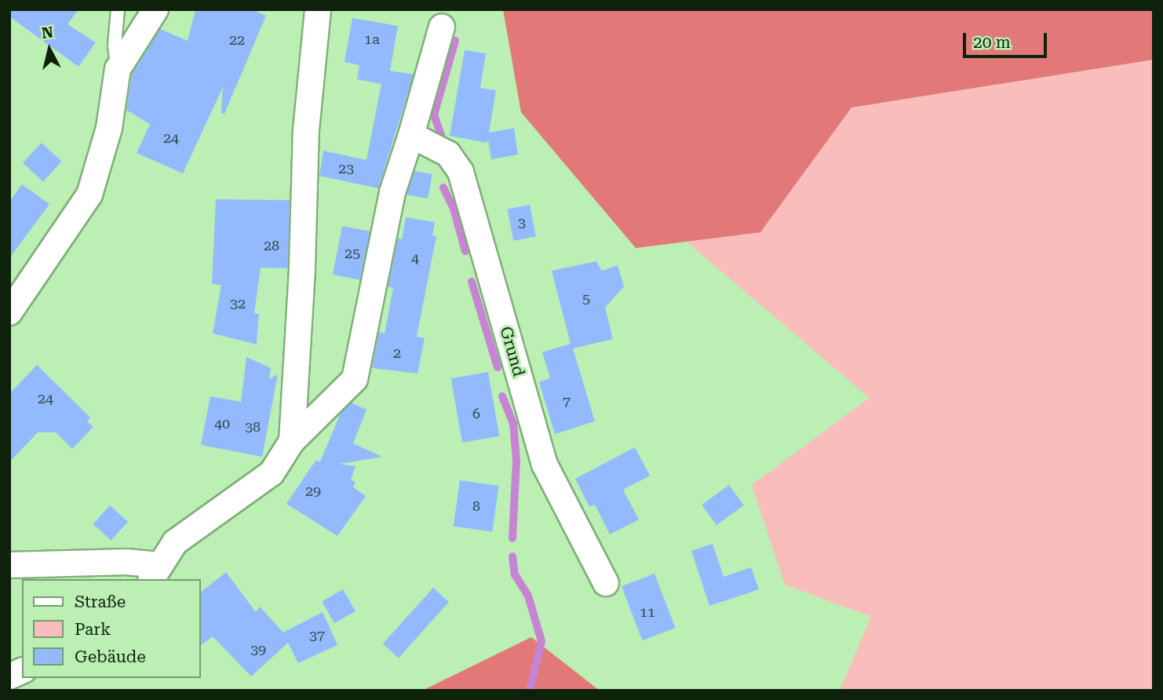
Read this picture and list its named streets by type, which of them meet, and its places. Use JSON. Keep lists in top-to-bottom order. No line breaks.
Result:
{"streets":{"street":["Grund"]},"house_numbers":["1a","22","24","23","3","28","25","4","5","32","2","24","7","6","40","38","29","8","11","37","39"],"legend":["Straße","Park","Gebäude"],"scale_bar":"20 m","north":"top"}
